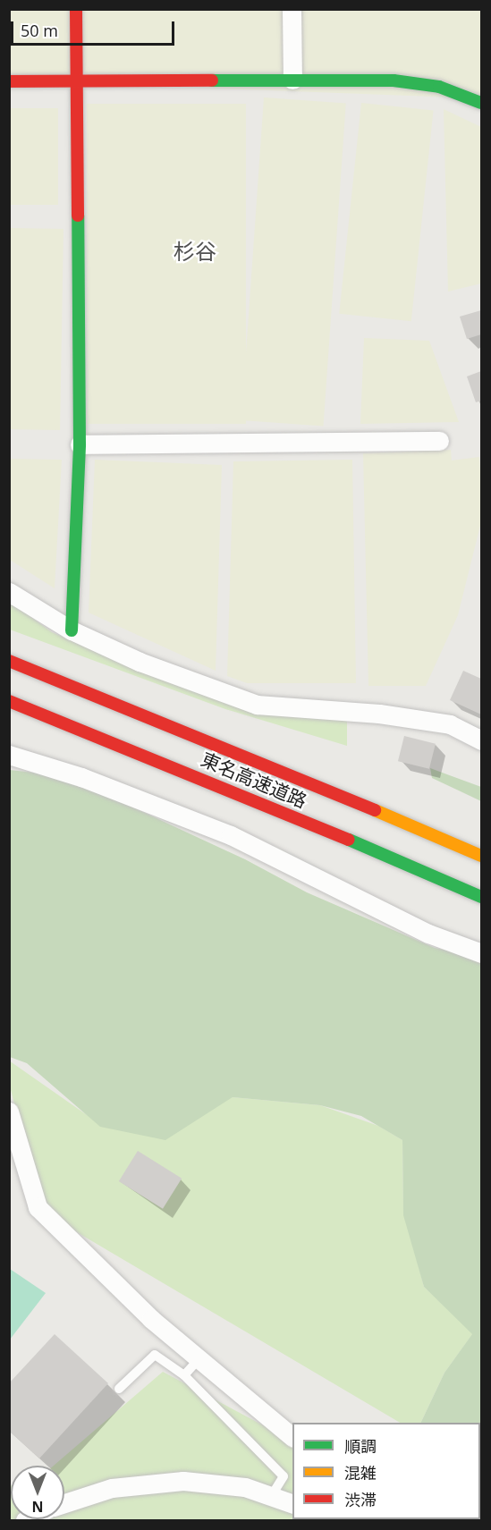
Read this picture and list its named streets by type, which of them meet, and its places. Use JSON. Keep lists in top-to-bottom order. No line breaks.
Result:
{"streets":{"main road":["東名高速道路"]},"districts":["杉谷"],"legend":["順調","混雑","渋滞"],"scale_bar":"50 m","north":"bottom"}
